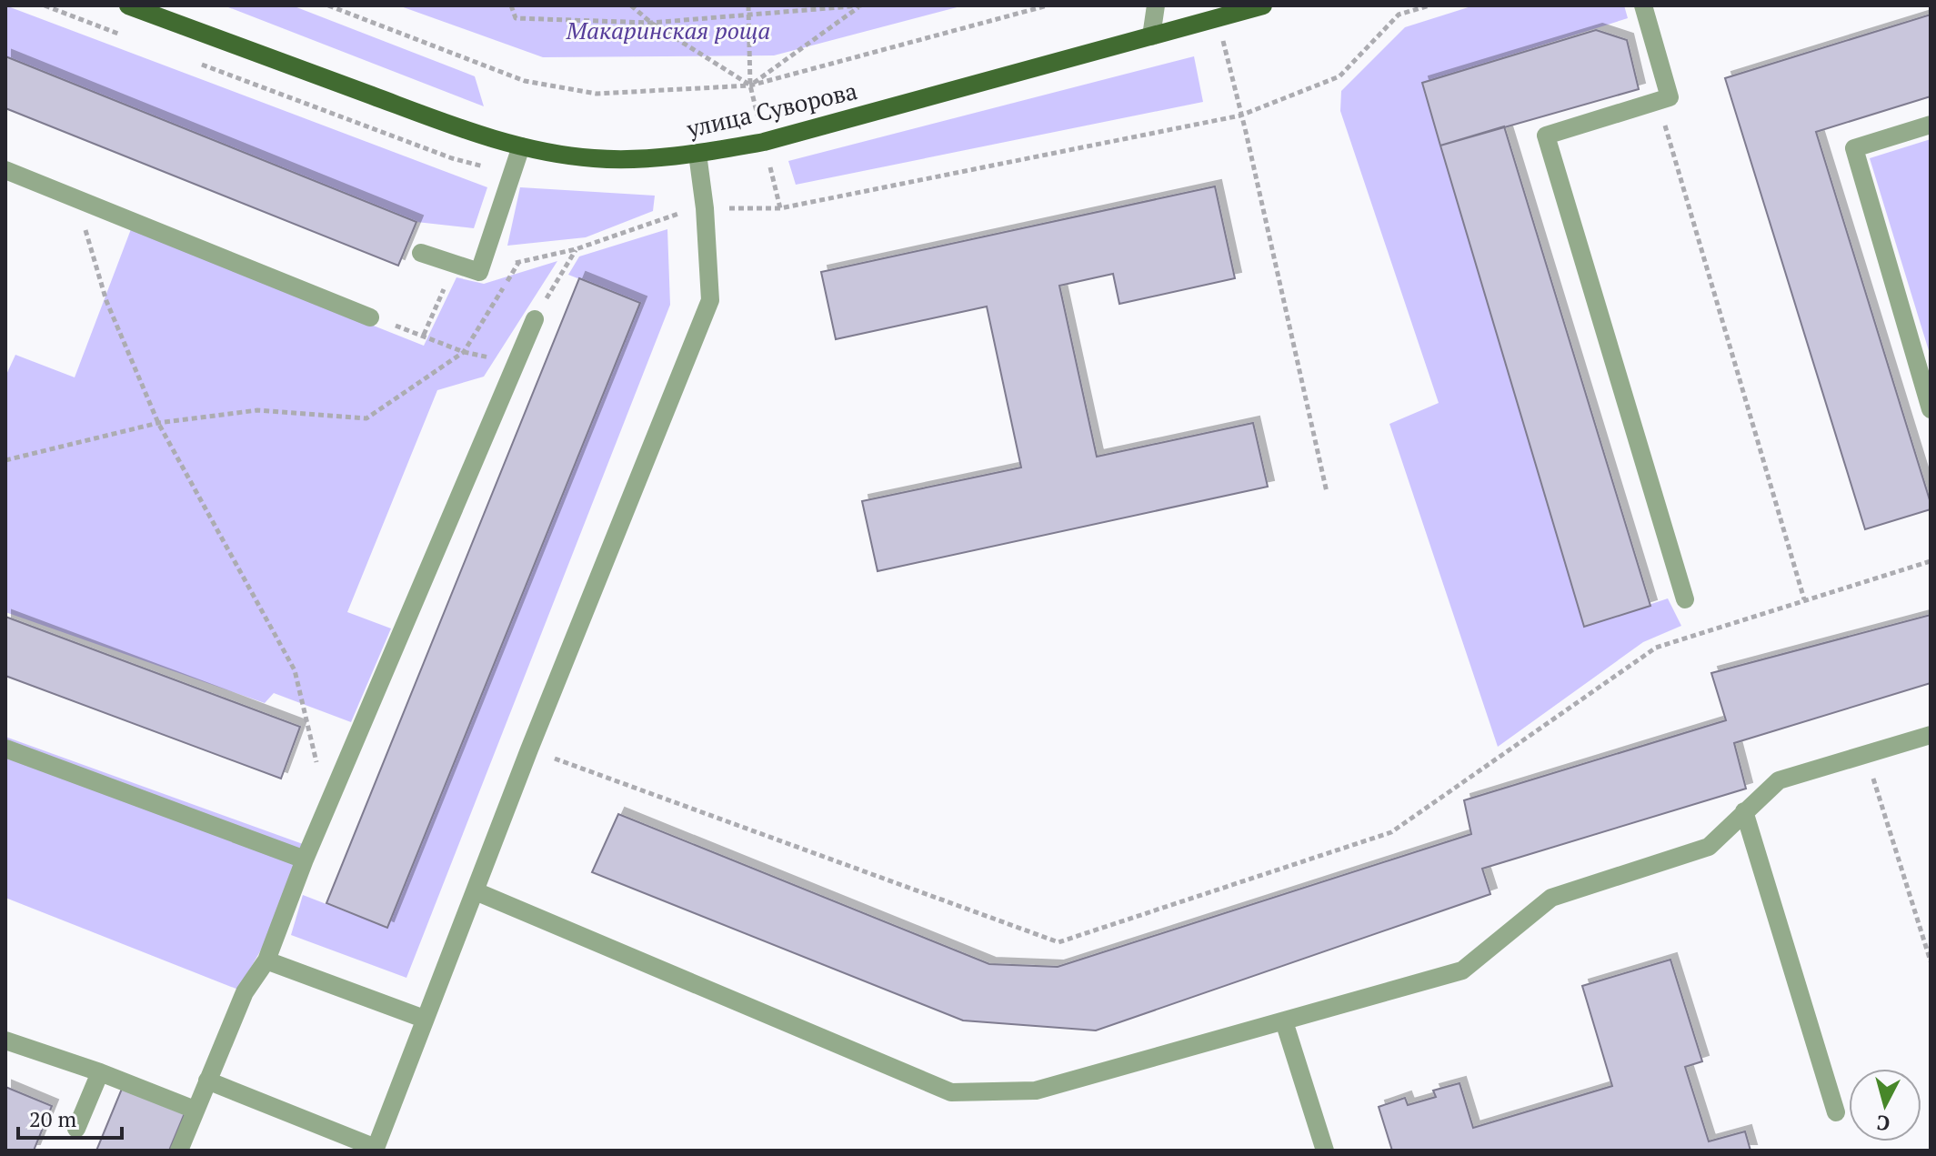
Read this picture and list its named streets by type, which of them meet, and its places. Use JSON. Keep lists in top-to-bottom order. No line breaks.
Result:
{"streets":{"main road":["улица Суворова"]},"parks":["Макаринская роща"],"scale_bar":"20 m","north":"bottom"}
